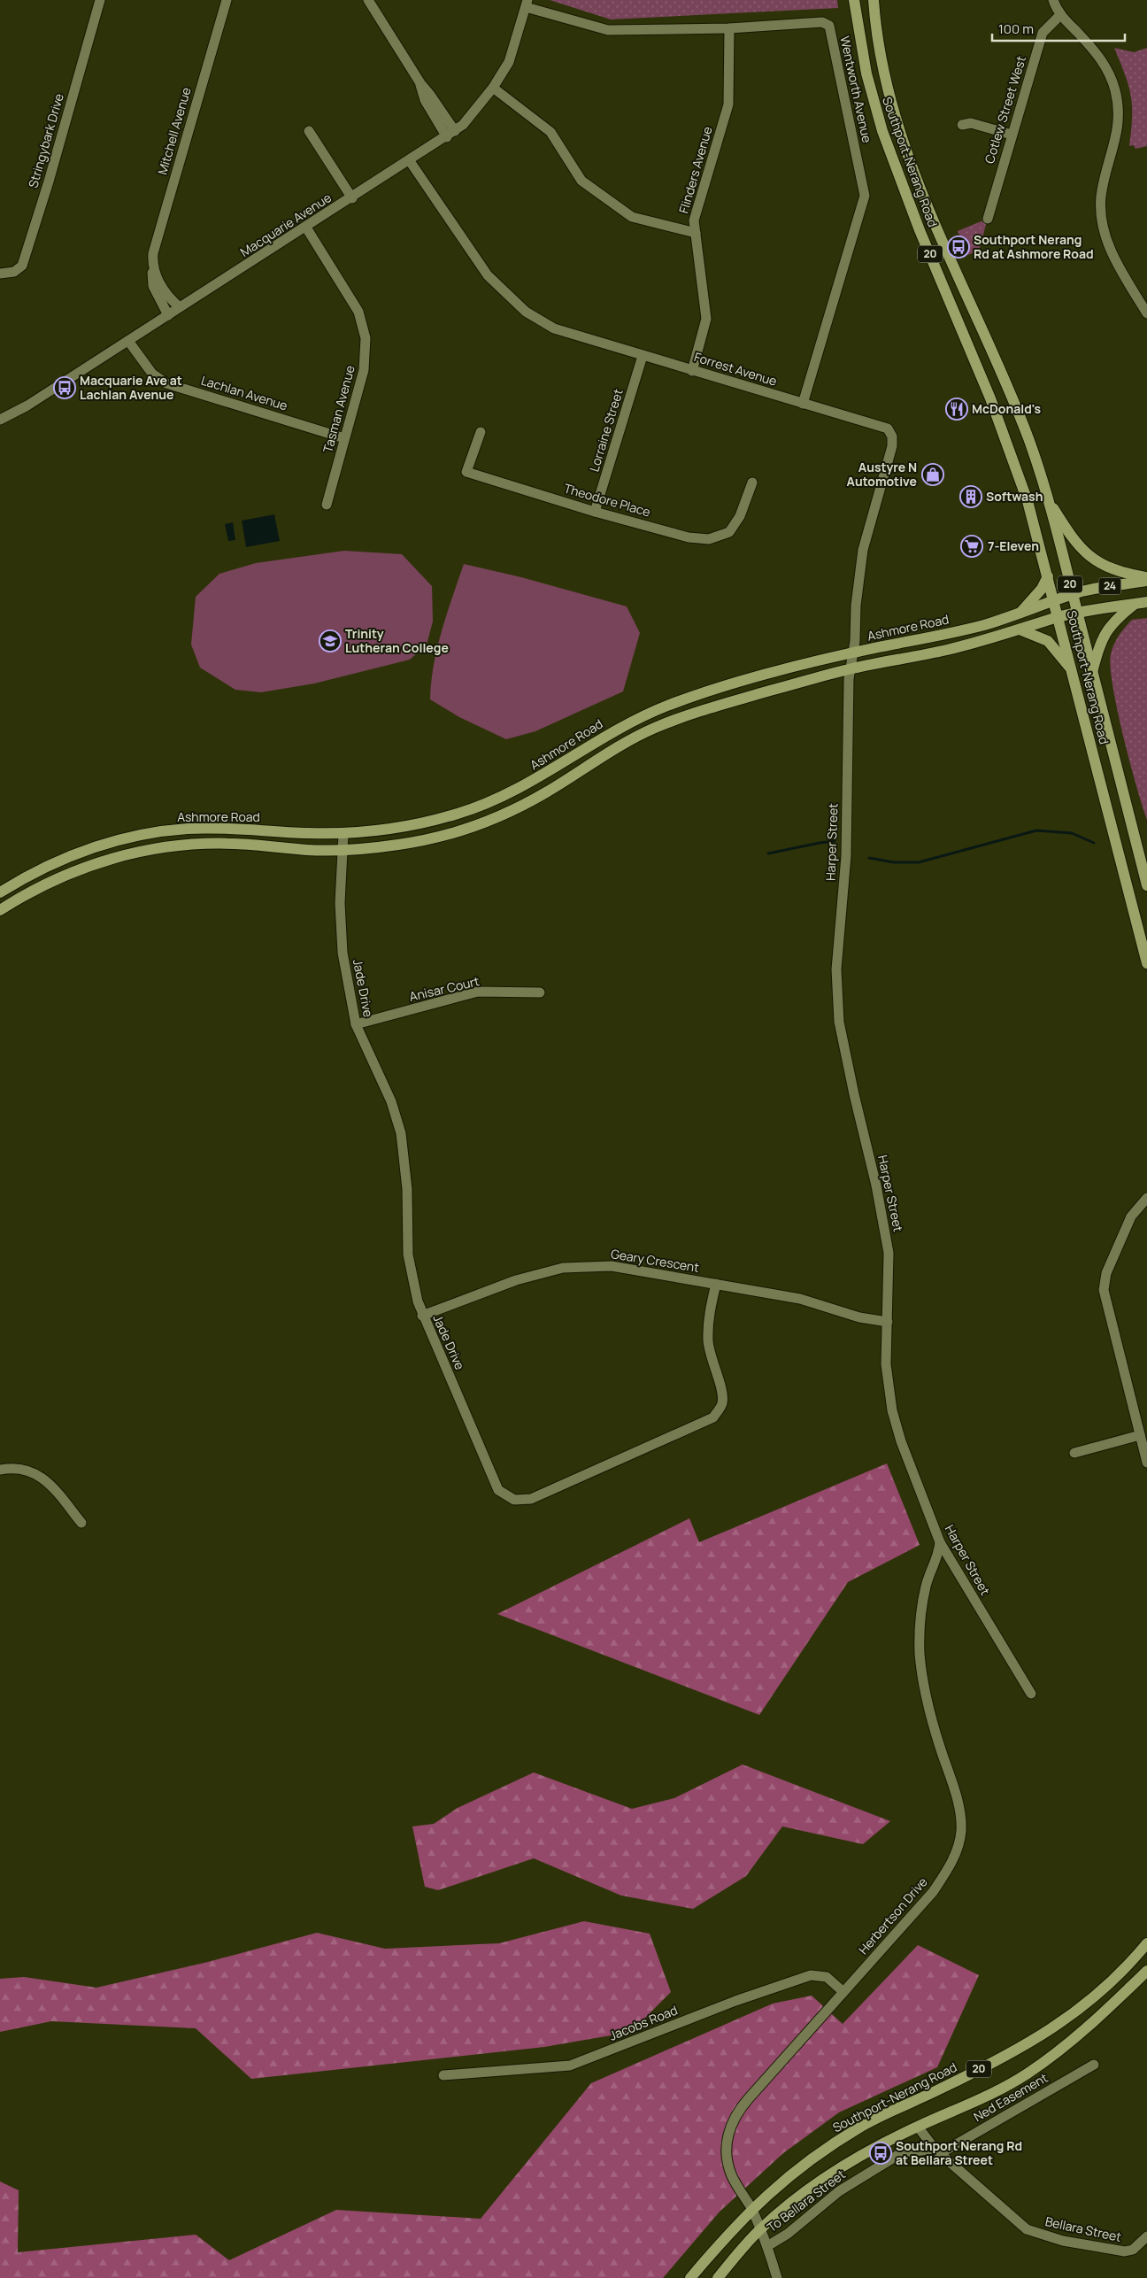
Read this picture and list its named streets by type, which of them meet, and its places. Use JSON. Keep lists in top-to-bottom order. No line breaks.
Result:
{"streets":{"main road":["Southport-Nerang Road","20","24","Ashmore Road"],"street":["Wentworth Avenue","Cotlew Street West","Mitchell Avenue","Stringybark Drive","Flinders Avenue","Macquarie Avenue","Forrest Avenue","Lachlan Avenue","Tasman Avenue","Lorraine Street","Theodore Place","Harper Street","Jade Drive","Anisar Court","Geary Crescent","Herbertson Drive","Jacobs Road","Ned Easement","To Bellara Street","Bellara Street"]},"crossings":[["Wentworth Avenue","Flinders Avenue"],["Wentworth Avenue","Macquarie Avenue"],["Wentworth Avenue","Forrest Avenue"],["Mitchell Avenue","Macquarie Avenue"],["Southport-Nerang Road","24"],["Southport-Nerang Road","Ashmore Road"],["Southport-Nerang Road","Herbertson Drive"],["Flinders Avenue","Forrest Avenue"],["Macquarie Avenue","Forrest Avenue"],["Macquarie Avenue","Lachlan Avenue"],["Macquarie Avenue","Tasman Avenue"],["20","Herbertson Drive"],["20","Bellara Street"],["Forrest Avenue","Lorraine Street"],["Forrest Avenue","Ashmore Road"],["Forrest Avenue","Harper Street"],["Lachlan Avenue","Tasman Avenue"],["Lorraine Street","Theodore Place"],["Ashmore Road","Jade Drive"],["Harper Street","Geary Crescent"],["Harper Street","Herbertson Drive"],["Jade Drive","Anisar Court"],["Jade Drive","Geary Crescent"],["Herbertson Drive","Jacobs Road"],["Herbertson Drive","To Bellara Street"],["Ned Easement","To Bellara Street"],["Ned Easement","Bellara Street"],["To Bellara Street","Bellara Street"]],"places":{"bus stop":["Southport Nerang Rd at Ashmore Road","Macquarie Ave at Lachlan Avenue","Southport Nerang Rd at Bellara Street"],"restaurant":["McDonald's"],"shop":["Austyre N Automotive"],"building":["Softwash"],"supermarket":["7-Eleven"],"school or university":["Trinity Lutheran College"]},"scale_bar":"100 m"}
